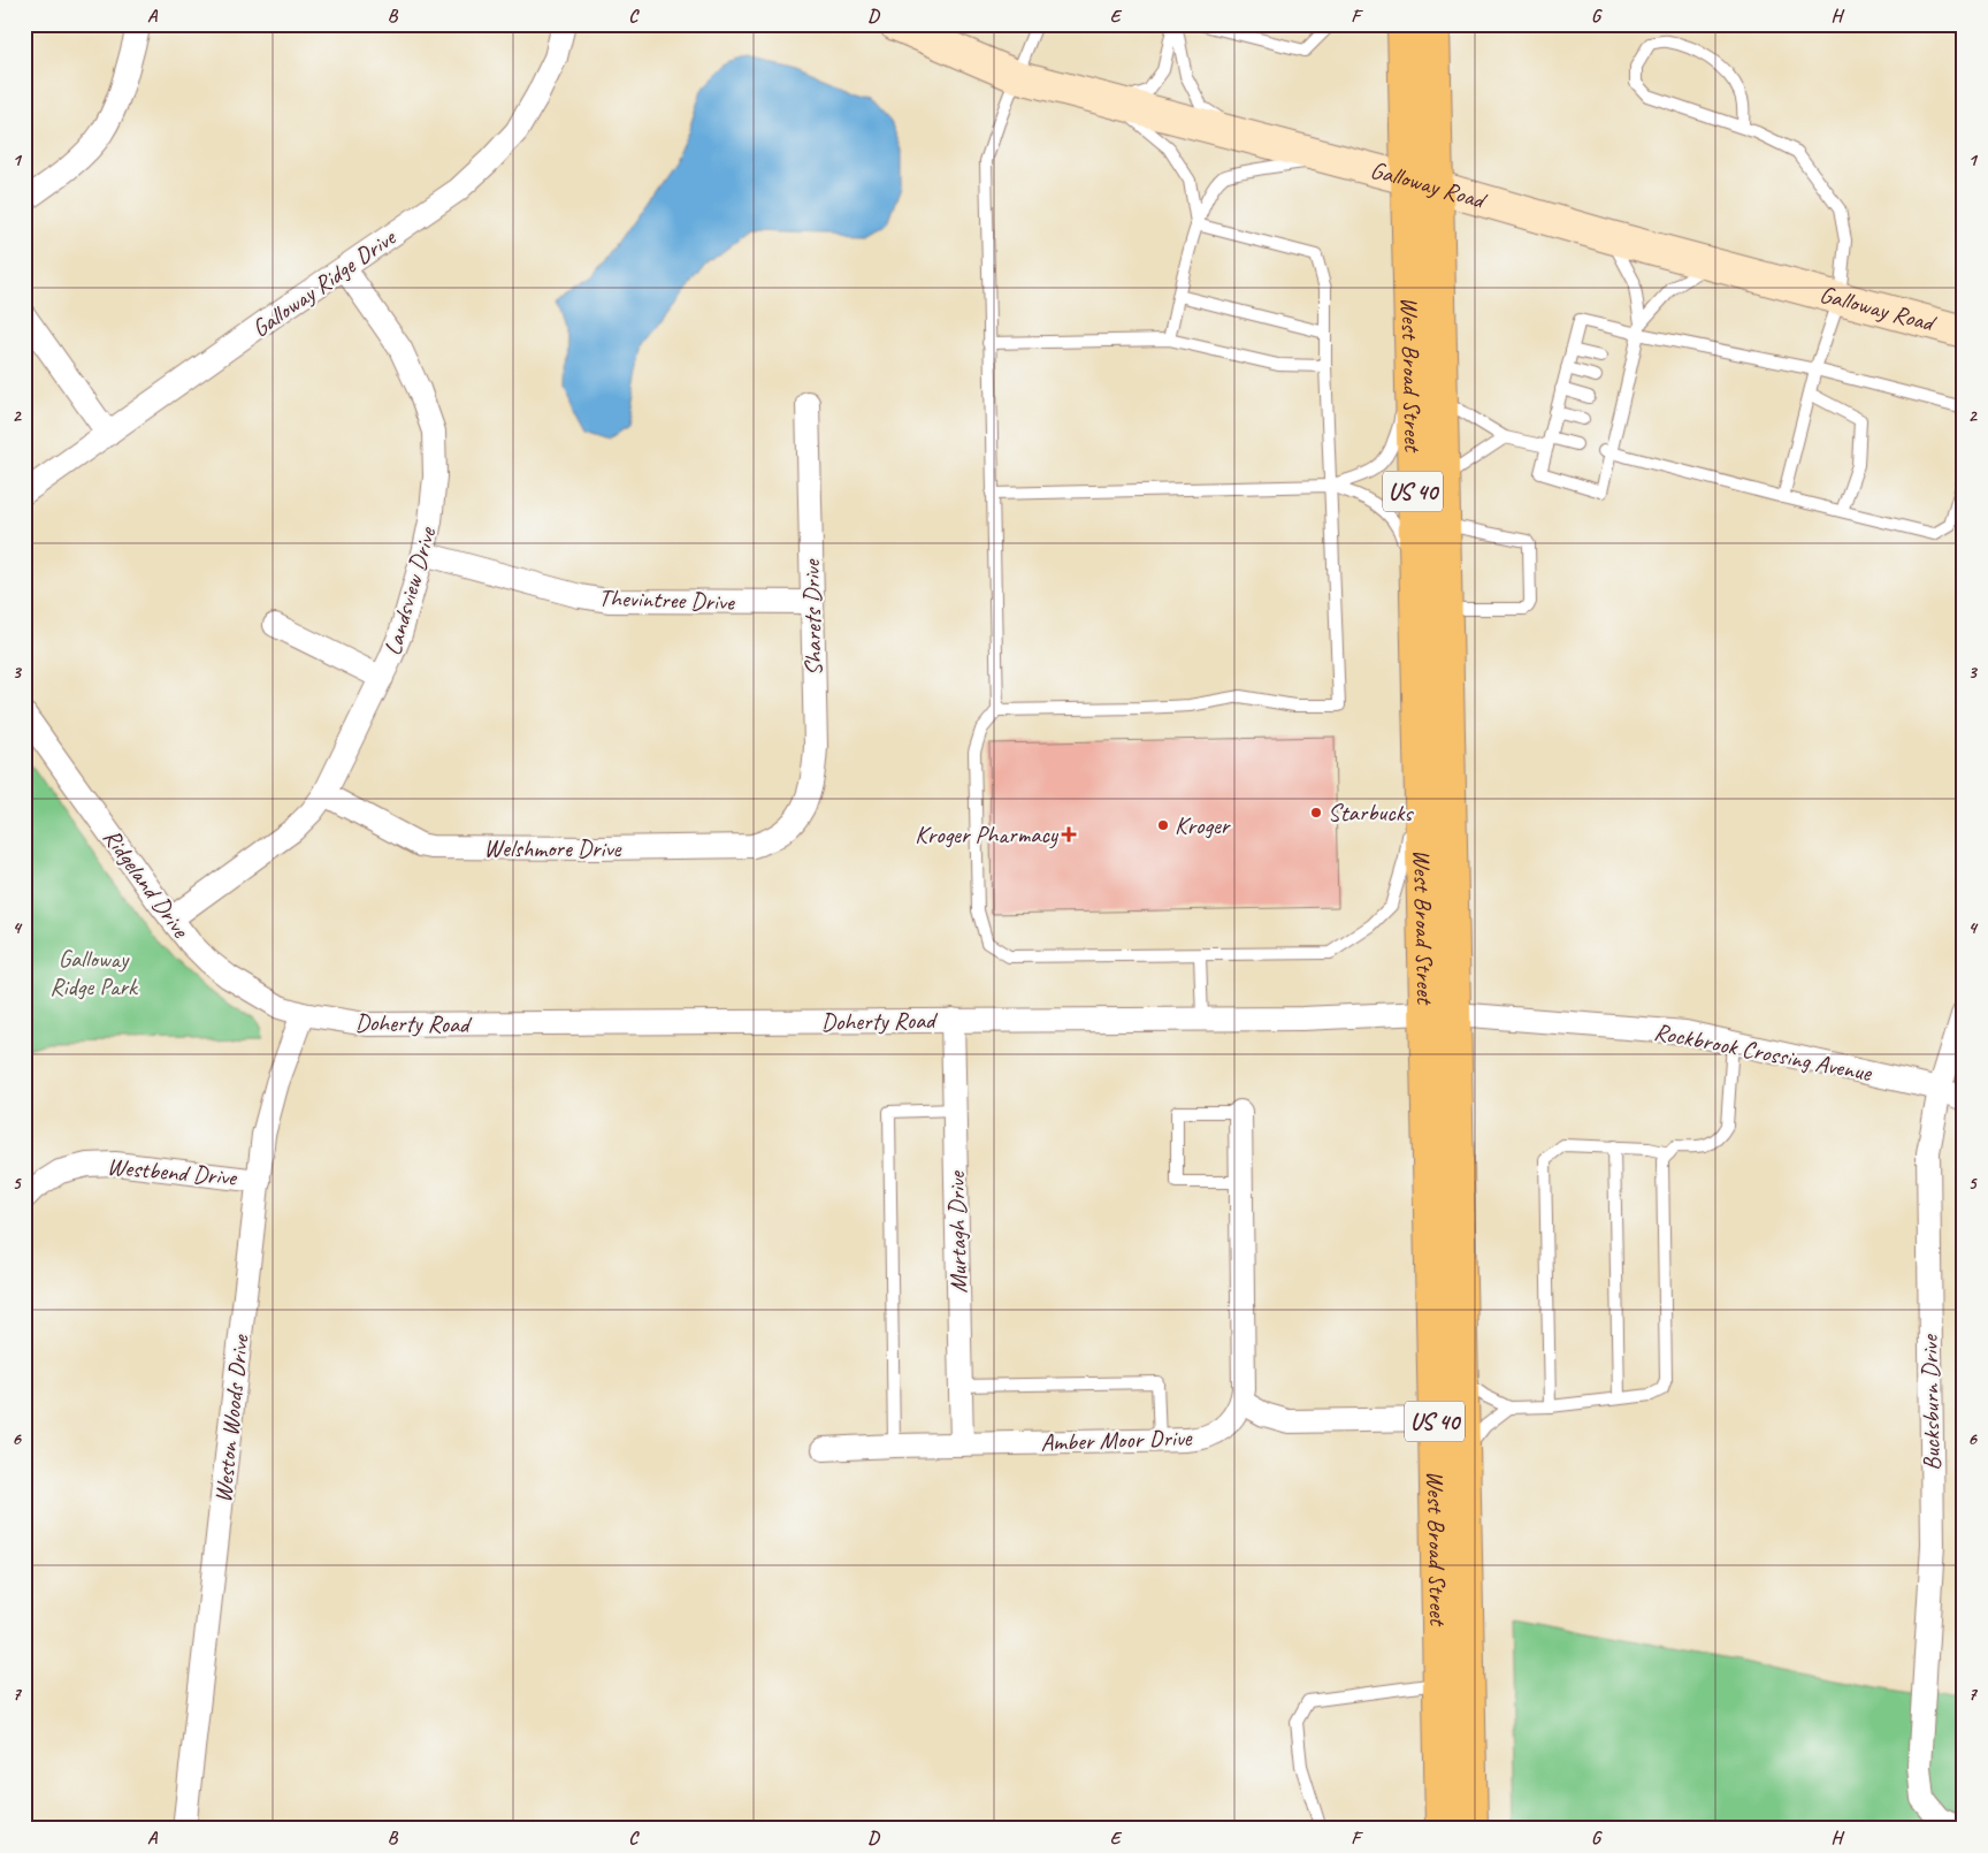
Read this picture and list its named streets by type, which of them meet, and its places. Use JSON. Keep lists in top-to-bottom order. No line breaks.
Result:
{"streets":{"main road":["West Broad Street","US 40"],"street":["Galloway Road","Galloway Ridge Drive","Landsview Drive","Thevintree Drive","Sharets Drive","Welshmore Drive","Ridgeland Drive","Doherty Road","Rockbrook Crossing Avenue","Westbend Drive","Murtagh Drive","Bucksburn Drive","Weston Woods Drive","Amber Moor Drive"]},"crossings":[["Galloway Road","West Broad Street"],["Galloway Ridge Drive","Landsview Drive"],["West Broad Street","Doherty Road"],["West Broad Street","Rockbrook Crossing Avenue"],["Landsview Drive","Thevintree Drive"],["Landsview Drive","Welshmore Drive"],["Landsview Drive","Ridgeland Drive"],["Thevintree Drive","Sharets Drive"],["Sharets Drive","Welshmore Drive"],["Ridgeland Drive","Doherty Road"],["Ridgeland Drive","Weston Woods Drive"],["Doherty Road","Rockbrook Crossing Avenue"],["Doherty Road","Murtagh Drive"],["Doherty Road","Weston Woods Drive"],["Rockbrook Crossing Avenue","Bucksburn Drive"],["Westbend Drive","Weston Woods Drive"],["Murtagh Drive","Amber Moor Drive"]],"parks":["Galloway Ridge Park"],"places":{"other":["Starbucks","Kroger"],"health":["Kroger Pharmacy"]},"grid":{"columns":["A","B","C","D","E","F","G","H"],"rows":["1","2","3","4","5","6","7"]}}
